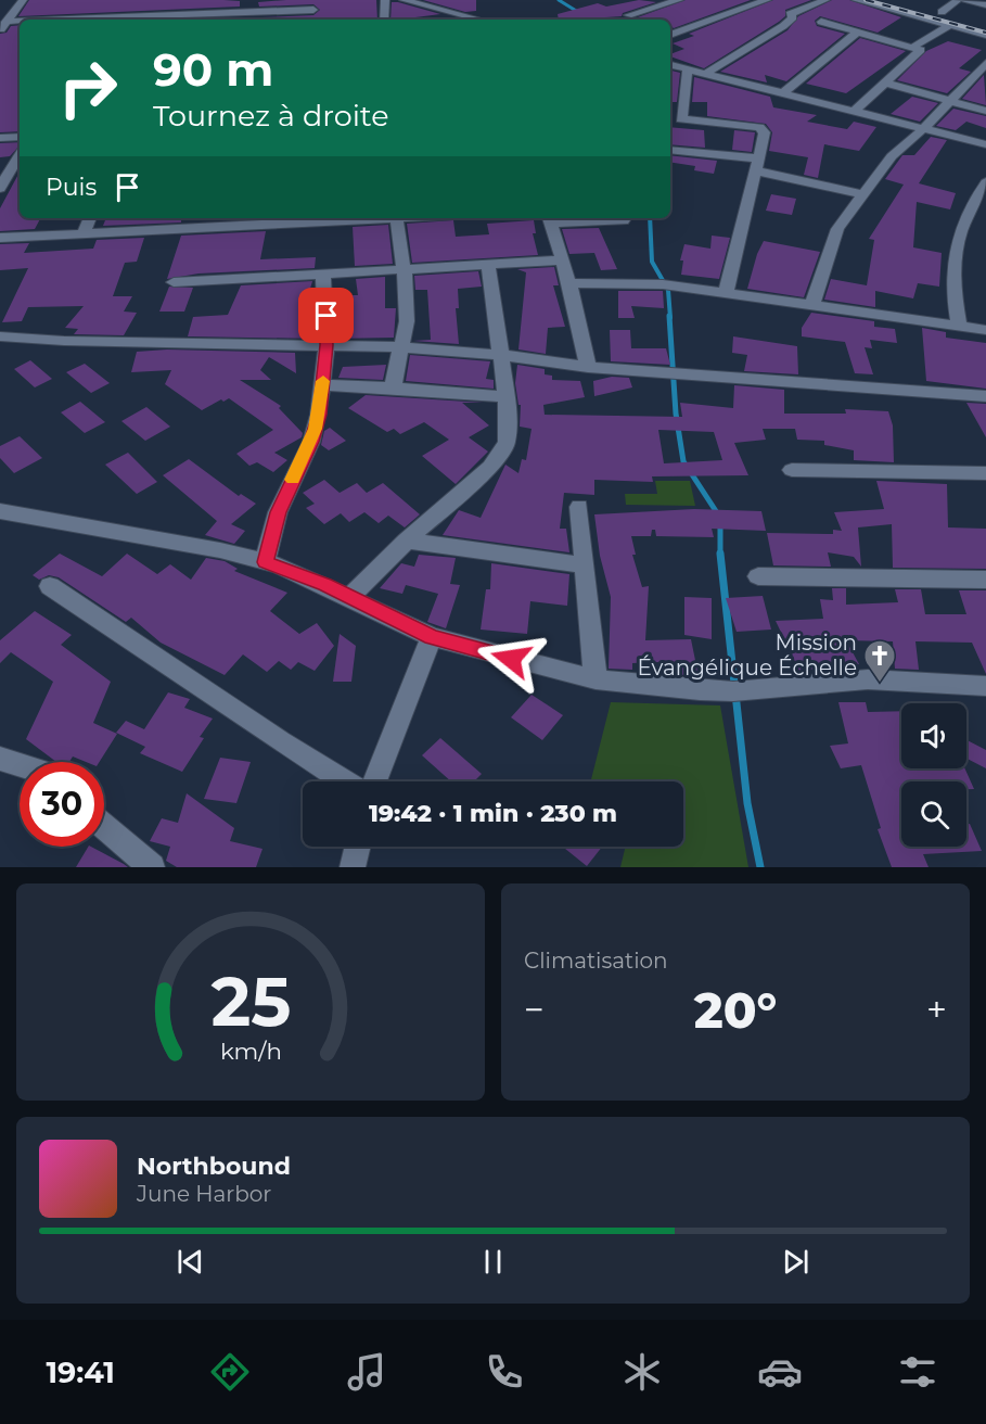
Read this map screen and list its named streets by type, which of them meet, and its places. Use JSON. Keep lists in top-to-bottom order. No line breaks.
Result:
{"places":{"church":["Mission Évangélique Échelle"]},"page":{"turn":["90 m","Tournez à droite"],"then":"Puis","limit":"30","trip":"19:42 · 1 min · 230 m","tile":"Climatisation","heat":["−","20°","+"],"song":["Northbound","June Harbor"],"tabs":"19:41","gauge":["25","km/h"]}}
